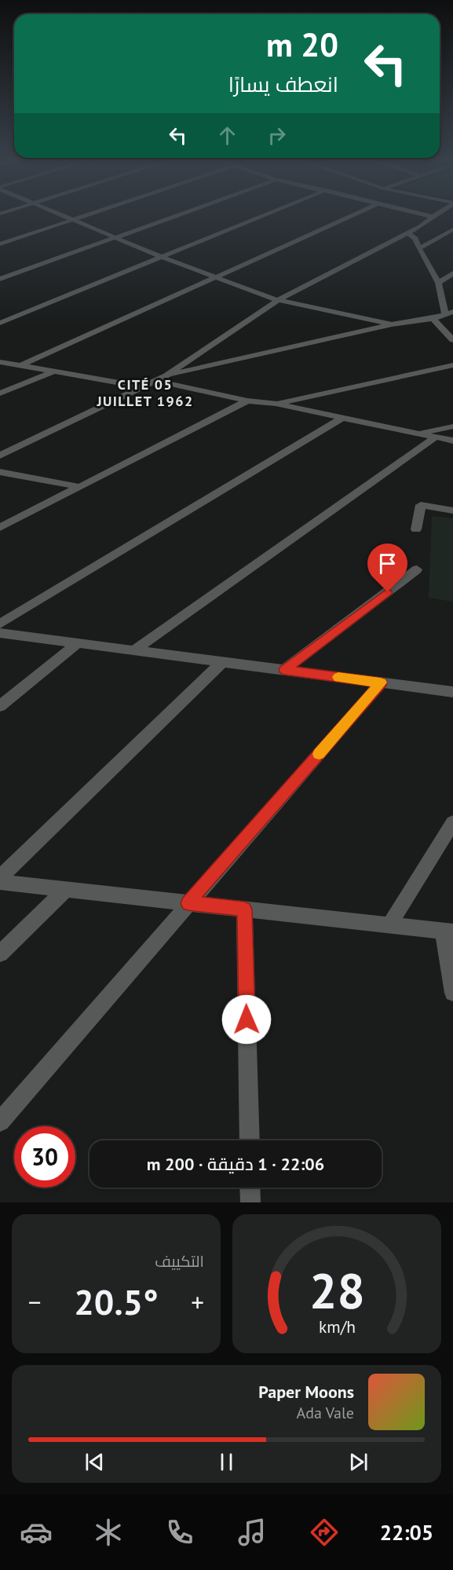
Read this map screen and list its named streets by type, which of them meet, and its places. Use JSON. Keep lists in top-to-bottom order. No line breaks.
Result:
{"districts":["CITÉ 05 JUILLET 1962"],"page":{"turn":["20 m","انعطف يسارًا"],"limit":"30","trip":"22:06 · 1 دقيقة · 200 m","tile":"التكييف","heat":["−","20.5°","+"],"song":["Paper Moons","Ada Vale"],"tabs":"22:05","gauge":["28","km/h"]}}
